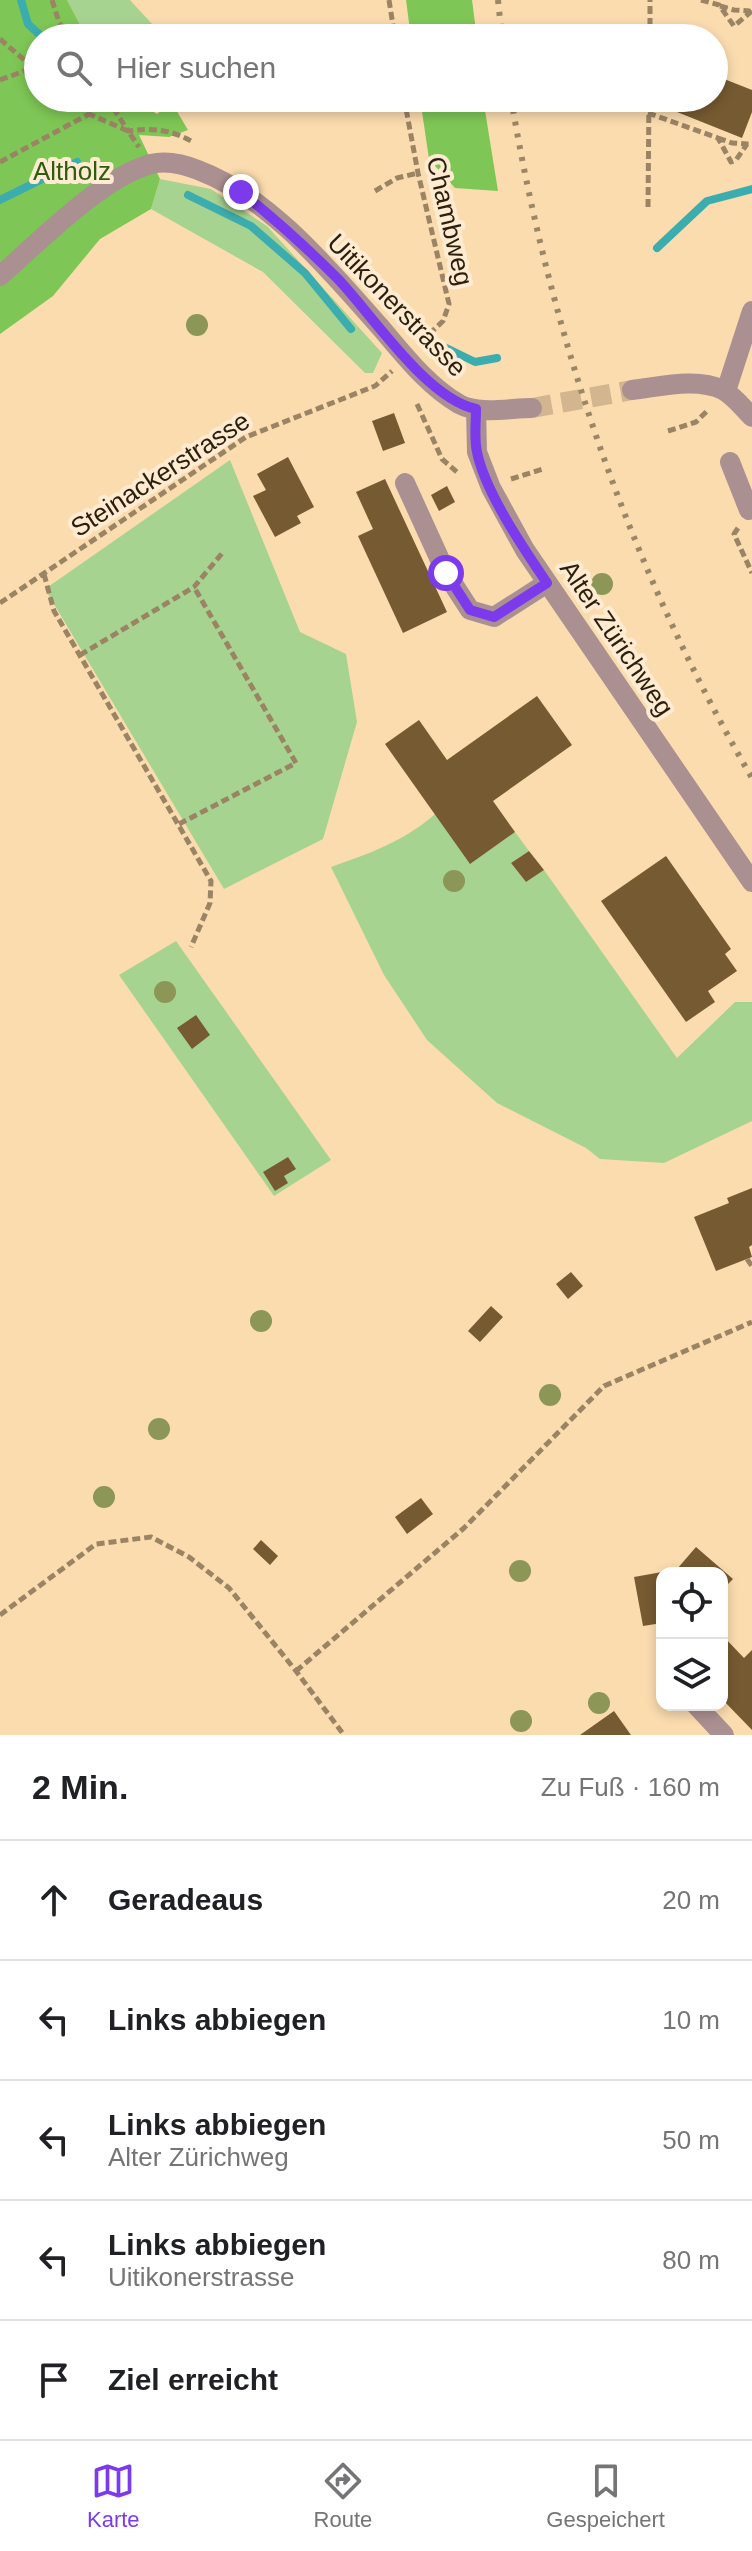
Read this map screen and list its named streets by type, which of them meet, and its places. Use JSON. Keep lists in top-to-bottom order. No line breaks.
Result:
{"streets":{"street":["Uitikonerstrasse","Alter Zürichweg"],"path":["Chambweg","Steinackerstrasse"]},"crossings":[["Uitikonerstrasse","Alter Zürichweg"]],"parks":["Altholz"],"page":{"search":"Hier suchen","heading":["2 Min.","Zu Fuß · 160 m"],"list":[["Geradeaus","20 m"],["Links abbiegen","10 m"],["Links abbiegen","Alter Zürichweg","50 m"],["Links abbiegen","Uitikonerstrasse","80 m"],"Ziel erreicht"],"nav":["Karte","Route","Gespeichert"]}}
